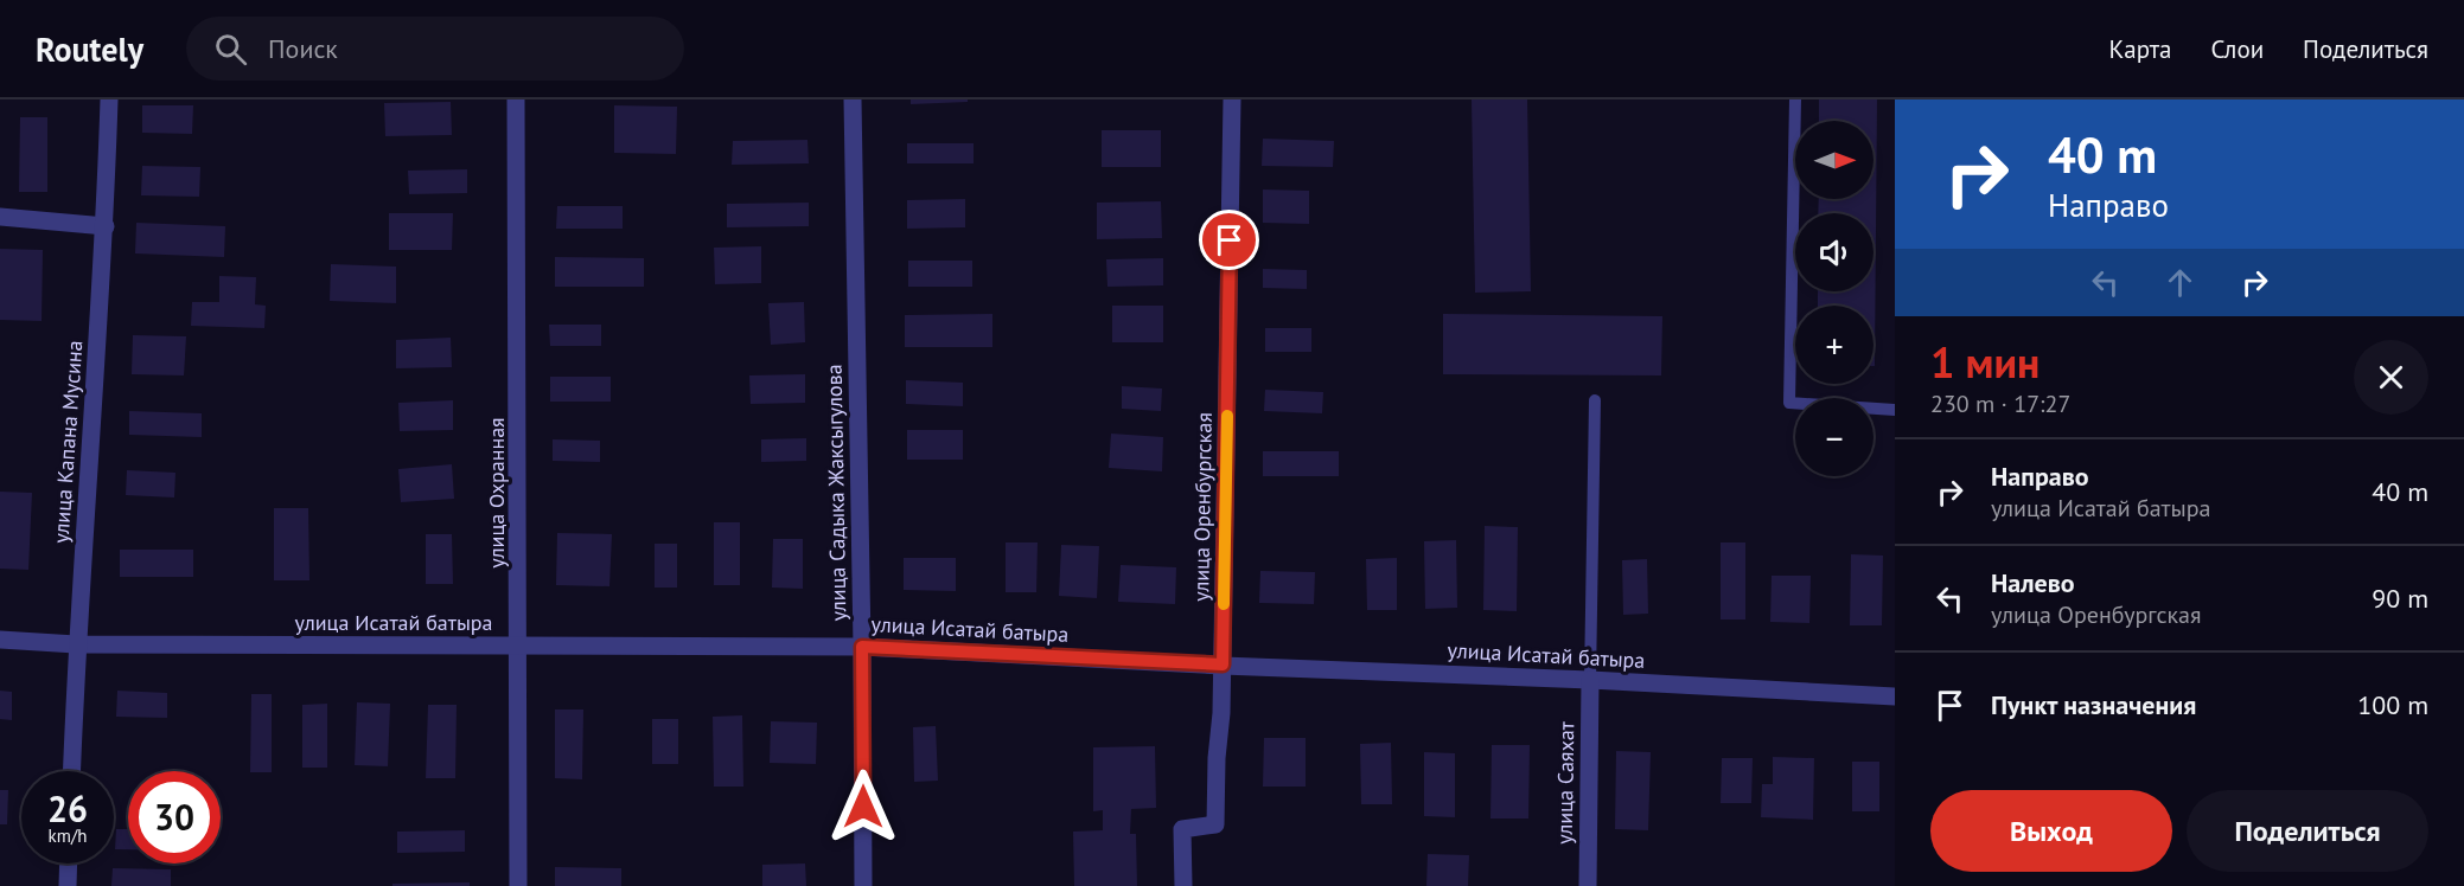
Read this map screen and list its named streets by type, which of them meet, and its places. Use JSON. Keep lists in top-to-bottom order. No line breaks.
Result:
{"streets":{"street":["улица Капана Мусина","улица Охранная","улица Садыка Жаксыгулова","улица Оренбургская","улица Исатай батыра","улица Саяхат"]},"crossings":[["улица Капана Мусина","улица Исатай батыра"],["улица Охранная","улица Исатай батыра"],["улица Садыка Жаксыгулова","улица Исатай батыра"],["улица Оренбургская","улица Исатай батыра"],["улица Исатай батыра","улица Саяхат"]],"north":"right","page":{"header":"Routely","search":"Поиск","nav":["Карта","Слои","Поделиться"],"turn":["40 m","Направо"],"map_buttons":["+","−"],"heading":["1 мин","230 m · 17:27"],"list":[{"name":"Направо","note":"улица Исатай батыра","value":"40 m"},{"name":"Налево","note":"улица Оренбургская","value":"90 m"},{"name":"Пункт назначения","value":"100 m"}],"speed":"26 km/h","limit":"30","buttons":["Выход","Поделиться"]}}
